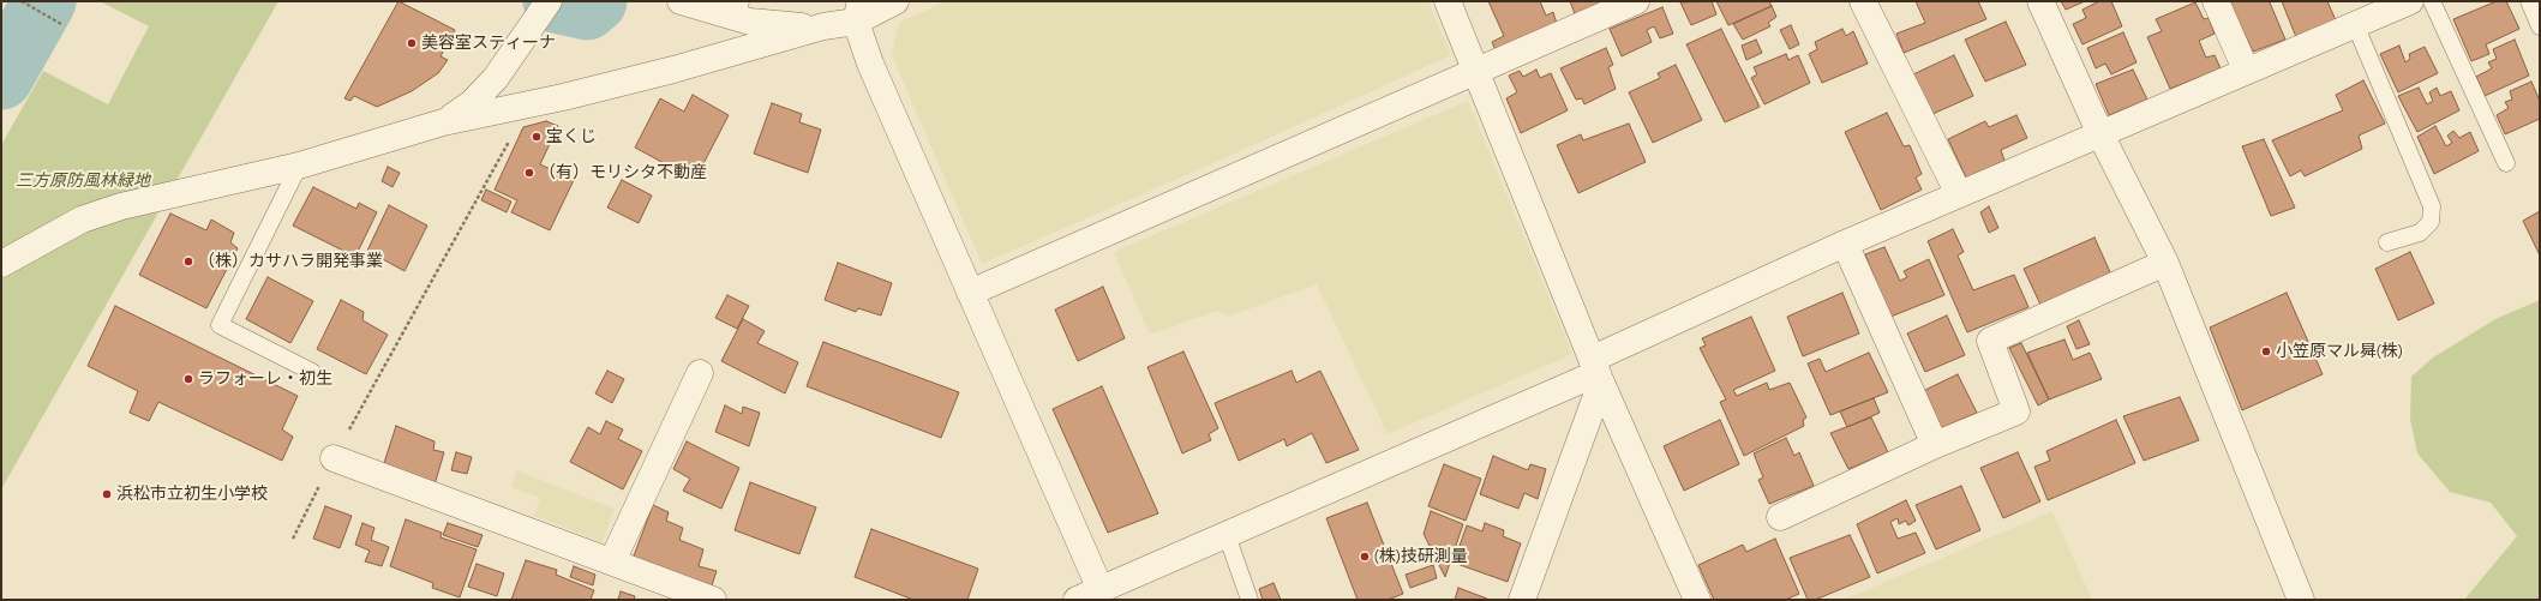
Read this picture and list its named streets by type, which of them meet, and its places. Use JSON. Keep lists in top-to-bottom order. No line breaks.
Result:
{"parks":["三方原防風林緑地"],"places":["美容室スティーナ","宝くじ","（有）モリシタ不動産","（株）カサハラ開発事業","小笠原マル曻(株)","ラフォーレ・初生","浜松市立初生小学校","(株)技研測量"]}
